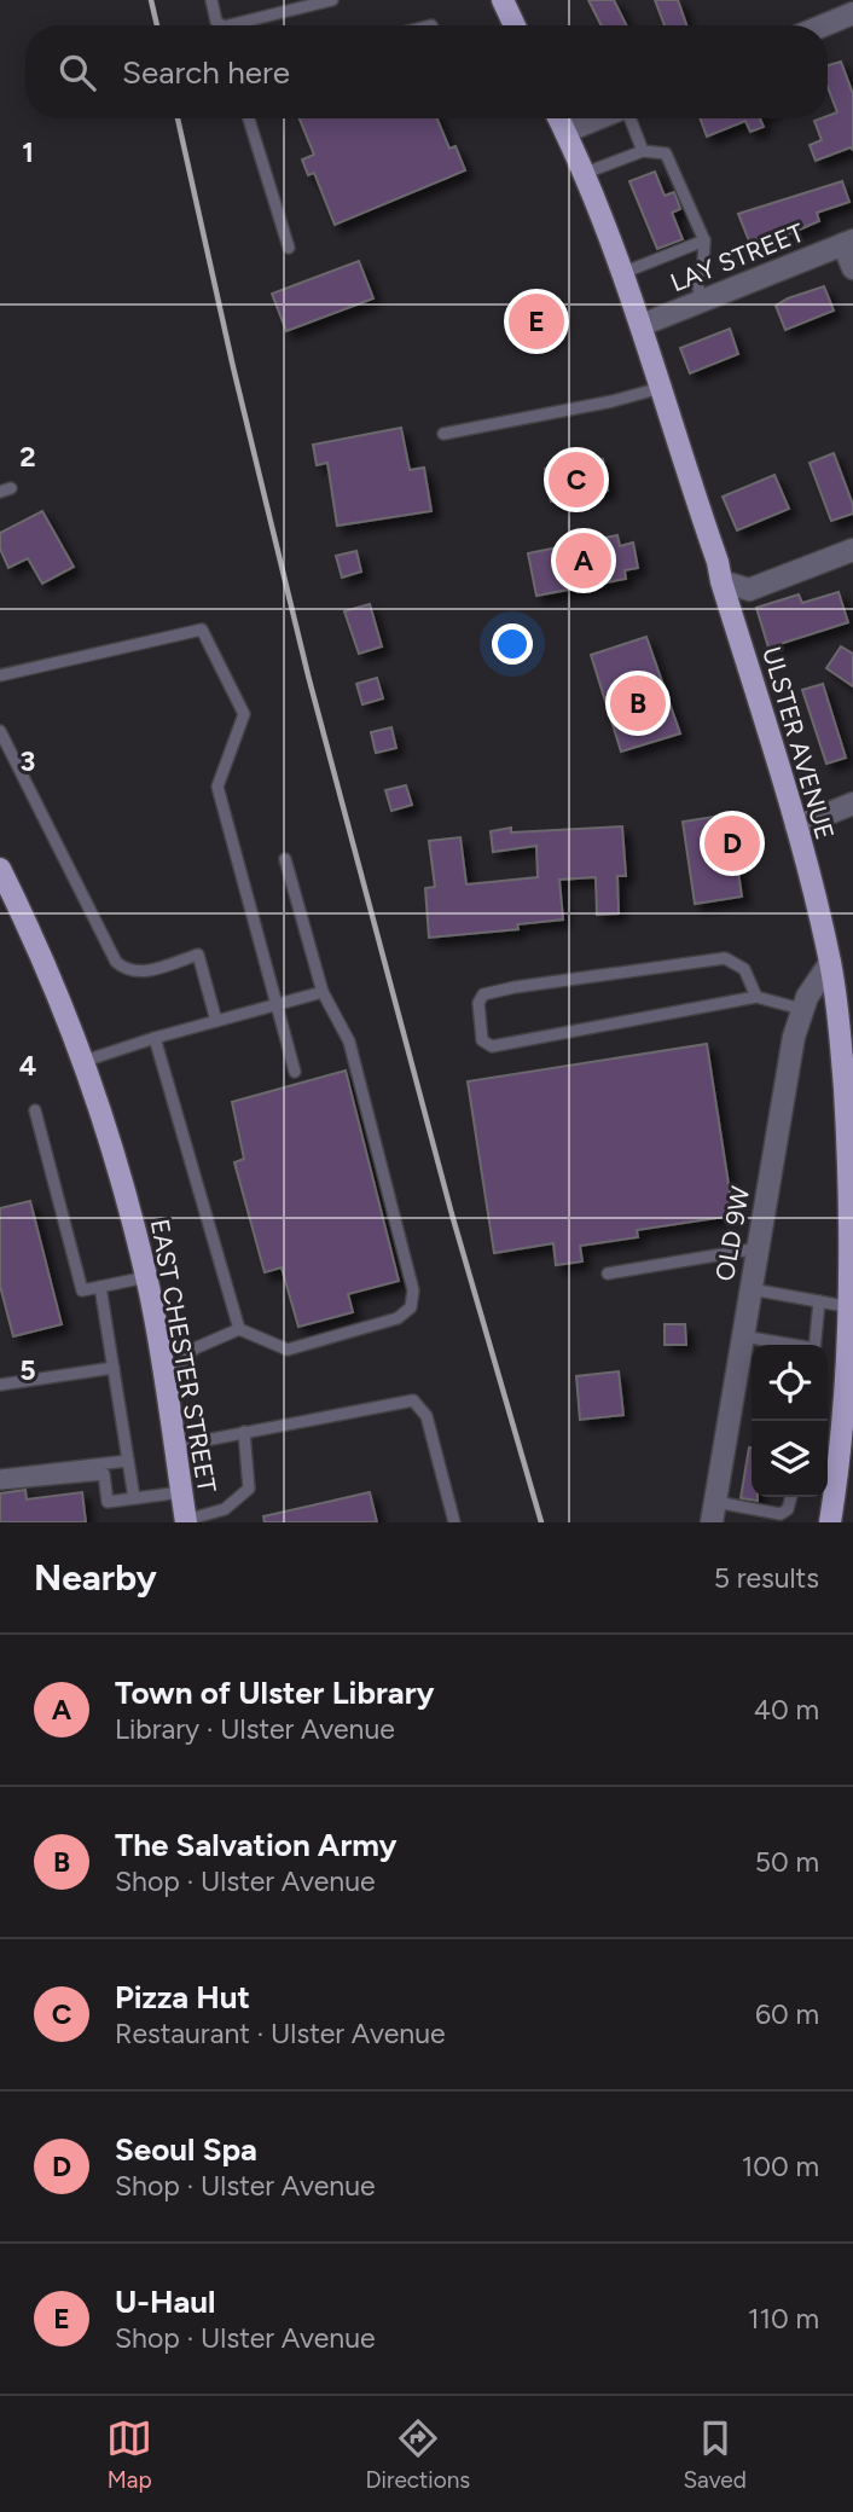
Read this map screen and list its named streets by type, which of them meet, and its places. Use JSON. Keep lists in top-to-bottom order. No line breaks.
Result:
{"streets":{"main road":["ULSTER AVENUE","EAST CHESTER STREET"],"street":["LAY STREET","OLD 9W"]},"crossings":[["LAY STREET","ULSTER AVENUE"],["ULSTER AVENUE","OLD 9W"]],"page":{"search":"Search here","pins":["E","C","A","B","D"],"heading":["Nearby","5 results"],"list":[{"mark":"A","name":"Town of Ulster Library","note":"Library · Ulster Avenue","value":"40 m"},{"mark":"B","name":"The Salvation Army","note":"Shop · Ulster Avenue","value":"50 m"},{"mark":"C","name":"Pizza Hut","note":"Restaurant · Ulster Avenue","value":"60 m"},{"mark":"D","name":"Seoul Spa","note":"Shop · Ulster Avenue","value":"100 m"},{"mark":"E","name":"U-Haul","note":"Shop · Ulster Avenue","value":"110 m"}],"nav":["Map","Directions","Saved"]},"grid":{"rows":["1","2","3","4","5"]}}
